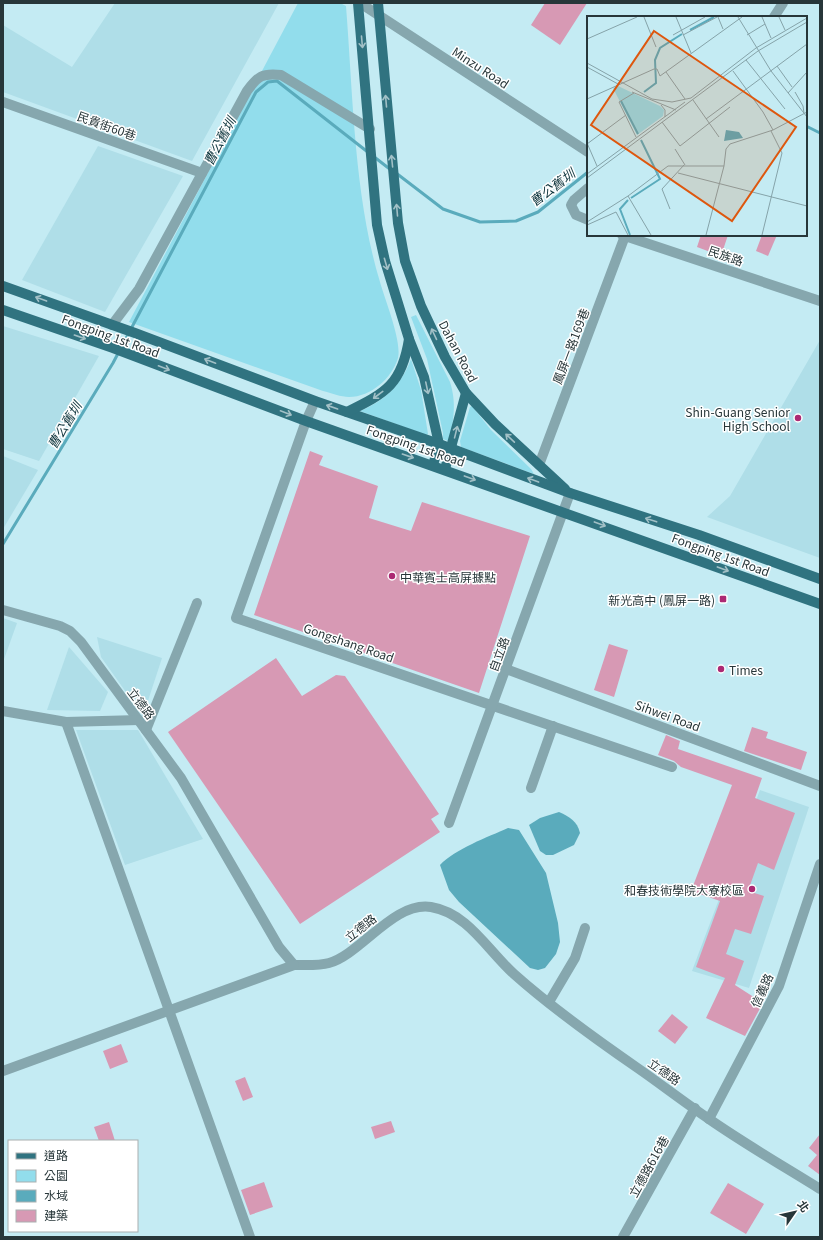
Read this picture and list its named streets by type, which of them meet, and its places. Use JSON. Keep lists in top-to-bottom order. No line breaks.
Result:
{"streets":{"main road":["Fongping 1st Road","Dahan Road"],"street":["Minzu Road","民貴街60巷","民族路","鳳屏一路169巷","Gongshang Road","自立路","立德路","Sihwei Road","信義路","立德路616巷"]},"crossings":[["Minzu Road","Dahan Road"],["民族路","鳳屏一路169巷"],["Fongping 1st Road","Dahan Road"],["Fongping 1st Road","Gongshang Road"],["Fongping 1st Road","自立路"],["鳳屏一路169巷","Dahan Road"],["Dahan Road","自立路"],["Gongshang Road","自立路"],["自立路","Sihwei Road"],["立德路","信義路"],["立德路","立德路616巷"]],"water":["曹公舊圳"],"places":{"other":["Shin-Guang Senior High School","中華賓士高屏據點","Times","和春技術學院大寮校區"],"transit":["新光高中 (鳳屏一路)"]},"legend":["道路","公園","水域","建築"],"north":"top right"}
